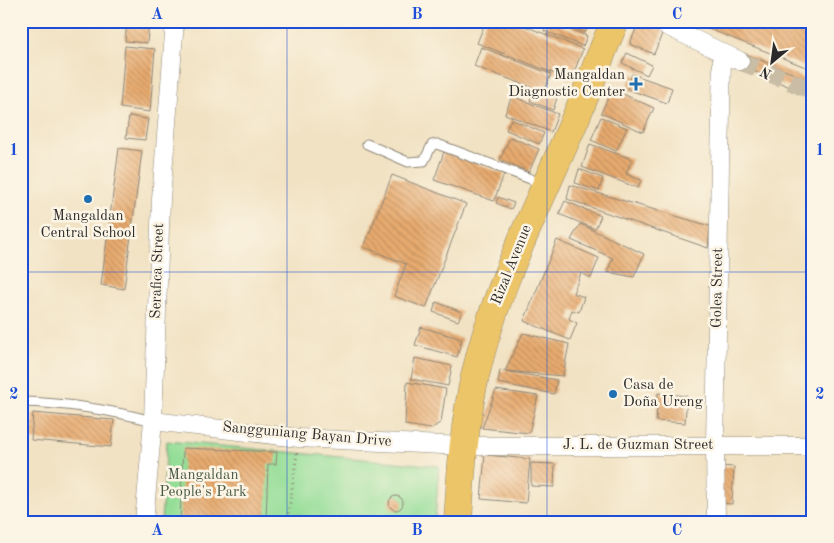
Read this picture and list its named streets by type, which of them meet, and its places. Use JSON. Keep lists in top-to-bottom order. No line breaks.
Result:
{"streets":{"highway":["Rizal Avenue"],"street":["Serafica Street","Golea Street","Sangguniang Bayan Drive","J. L. de Guzman Street"]},"crossings":[["Rizal Avenue","Sangguniang Bayan Drive"],["Rizal Avenue","J. L. de Guzman Street"],["Serafica Street","Sangguniang Bayan Drive"],["Golea Street","J. L. de Guzman Street"],["Sangguniang Bayan Drive","J. L. de Guzman Street"]],"parks":["Mangaldan People's Park"],"places":{"health":["Mangaldan Diagnostic Center"],"other":["Mangaldan Central School","Casa de Doña Ureng"]},"north":"bottom left","grid":{"columns":["A","B","C"],"rows":["1","2"]}}
